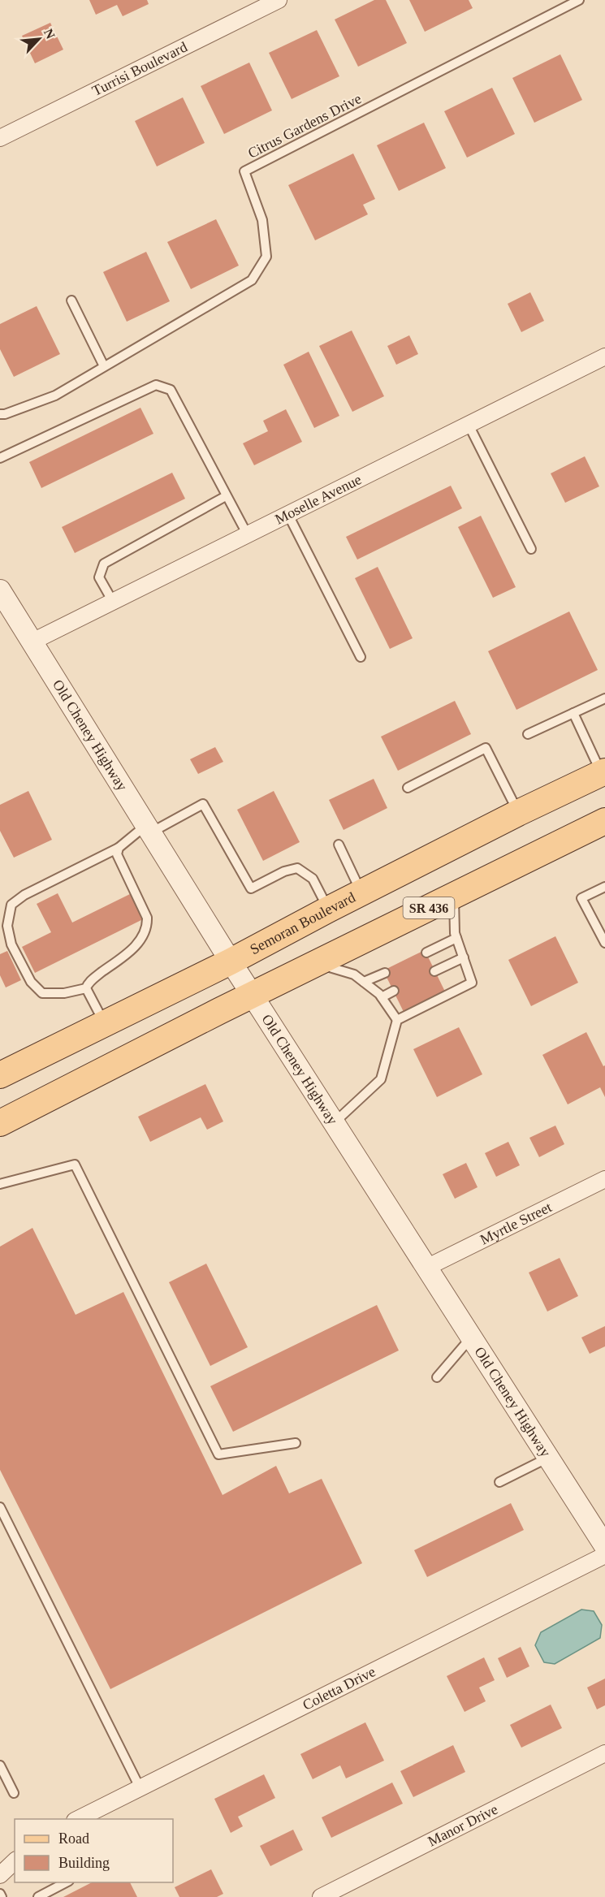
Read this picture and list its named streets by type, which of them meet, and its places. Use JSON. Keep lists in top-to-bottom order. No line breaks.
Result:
{"streets":{"main road":["SR 436","Semoran Boulevard"],"street":["Turrisi Boulevard","Moselle Avenue","Old Cheney Highway","Myrtle Street","Coletta Drive","Manor Drive"],"lane":["Citrus Gardens Drive"]},"crossings":[["Moselle Avenue","Old Cheney Highway"],["Old Cheney Highway","SR 436"],["Old Cheney Highway","Semoran Boulevard"],["Old Cheney Highway","Myrtle Street"]],"legend":["Road","Building"],"north":"top right"}
